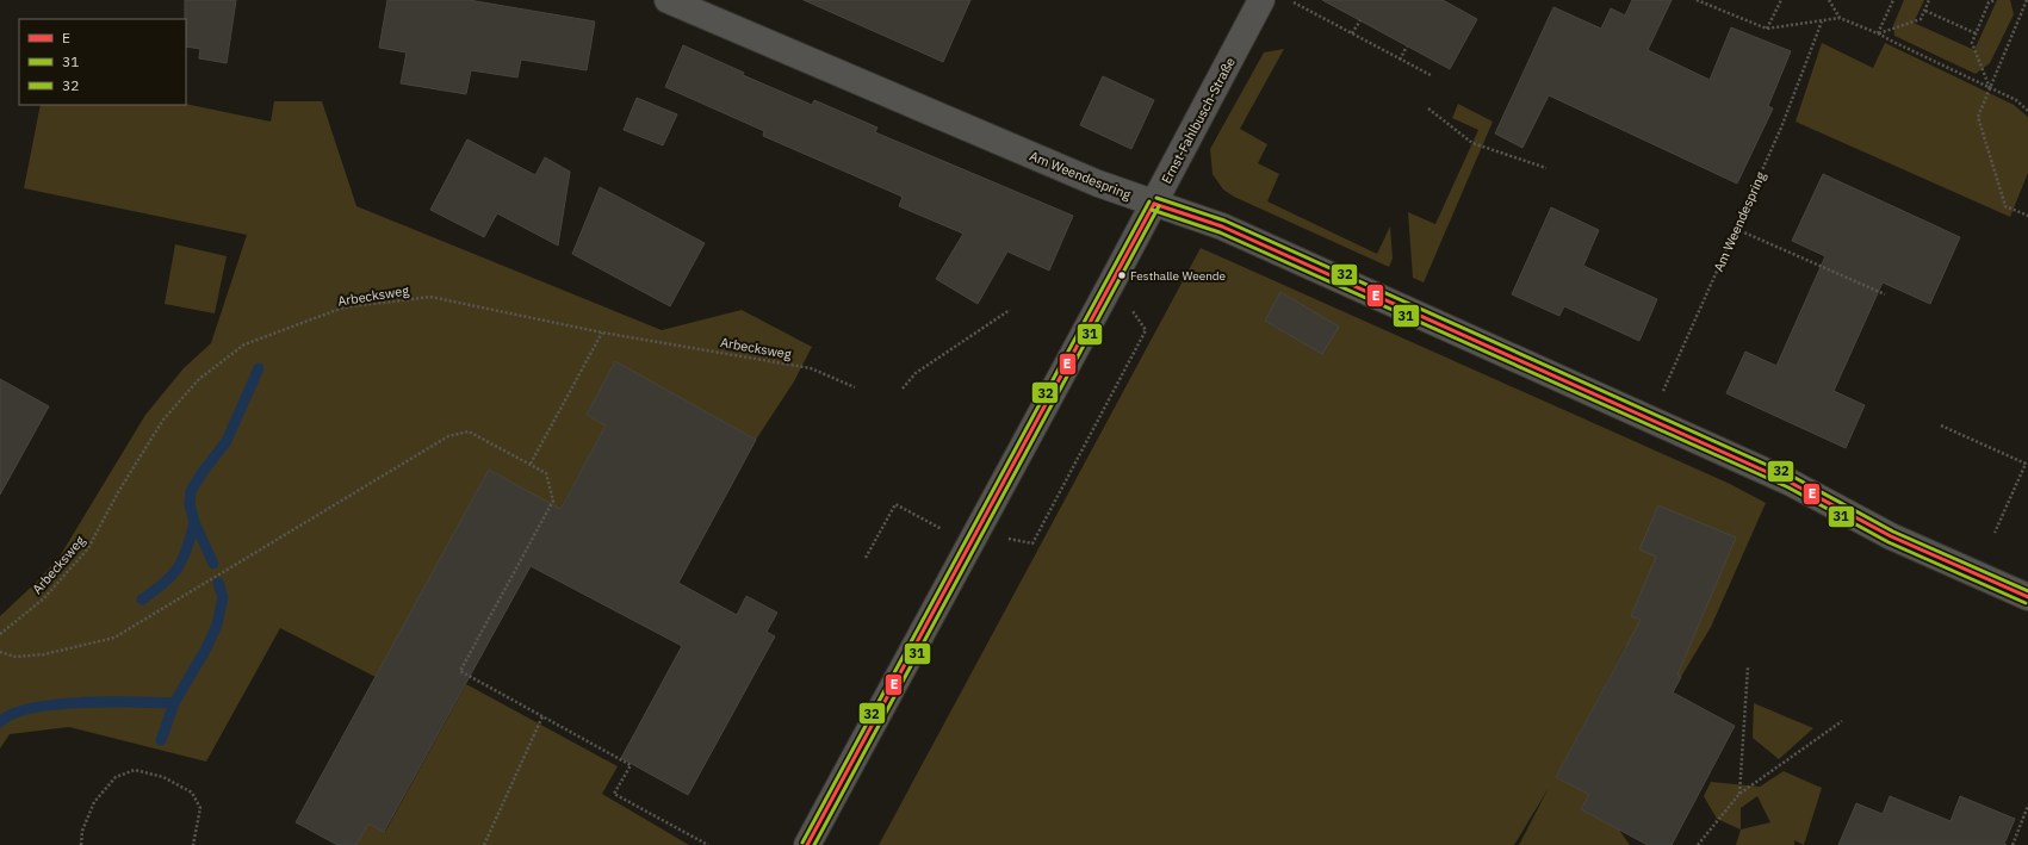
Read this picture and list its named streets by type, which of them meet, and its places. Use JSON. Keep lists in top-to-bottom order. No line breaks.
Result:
{"streets":{"street":["Ernst-Fahlbusch-Straße","Am Weendespring"],"path":["Arbecksweg"]},"crossings":[["Ernst-Fahlbusch-Straße","Am Weendespring"]],"places":["Festhalle Weende"],"lines":["transit line 32","transit line E","transit line 31"],"legend":["E","31","32"]}
